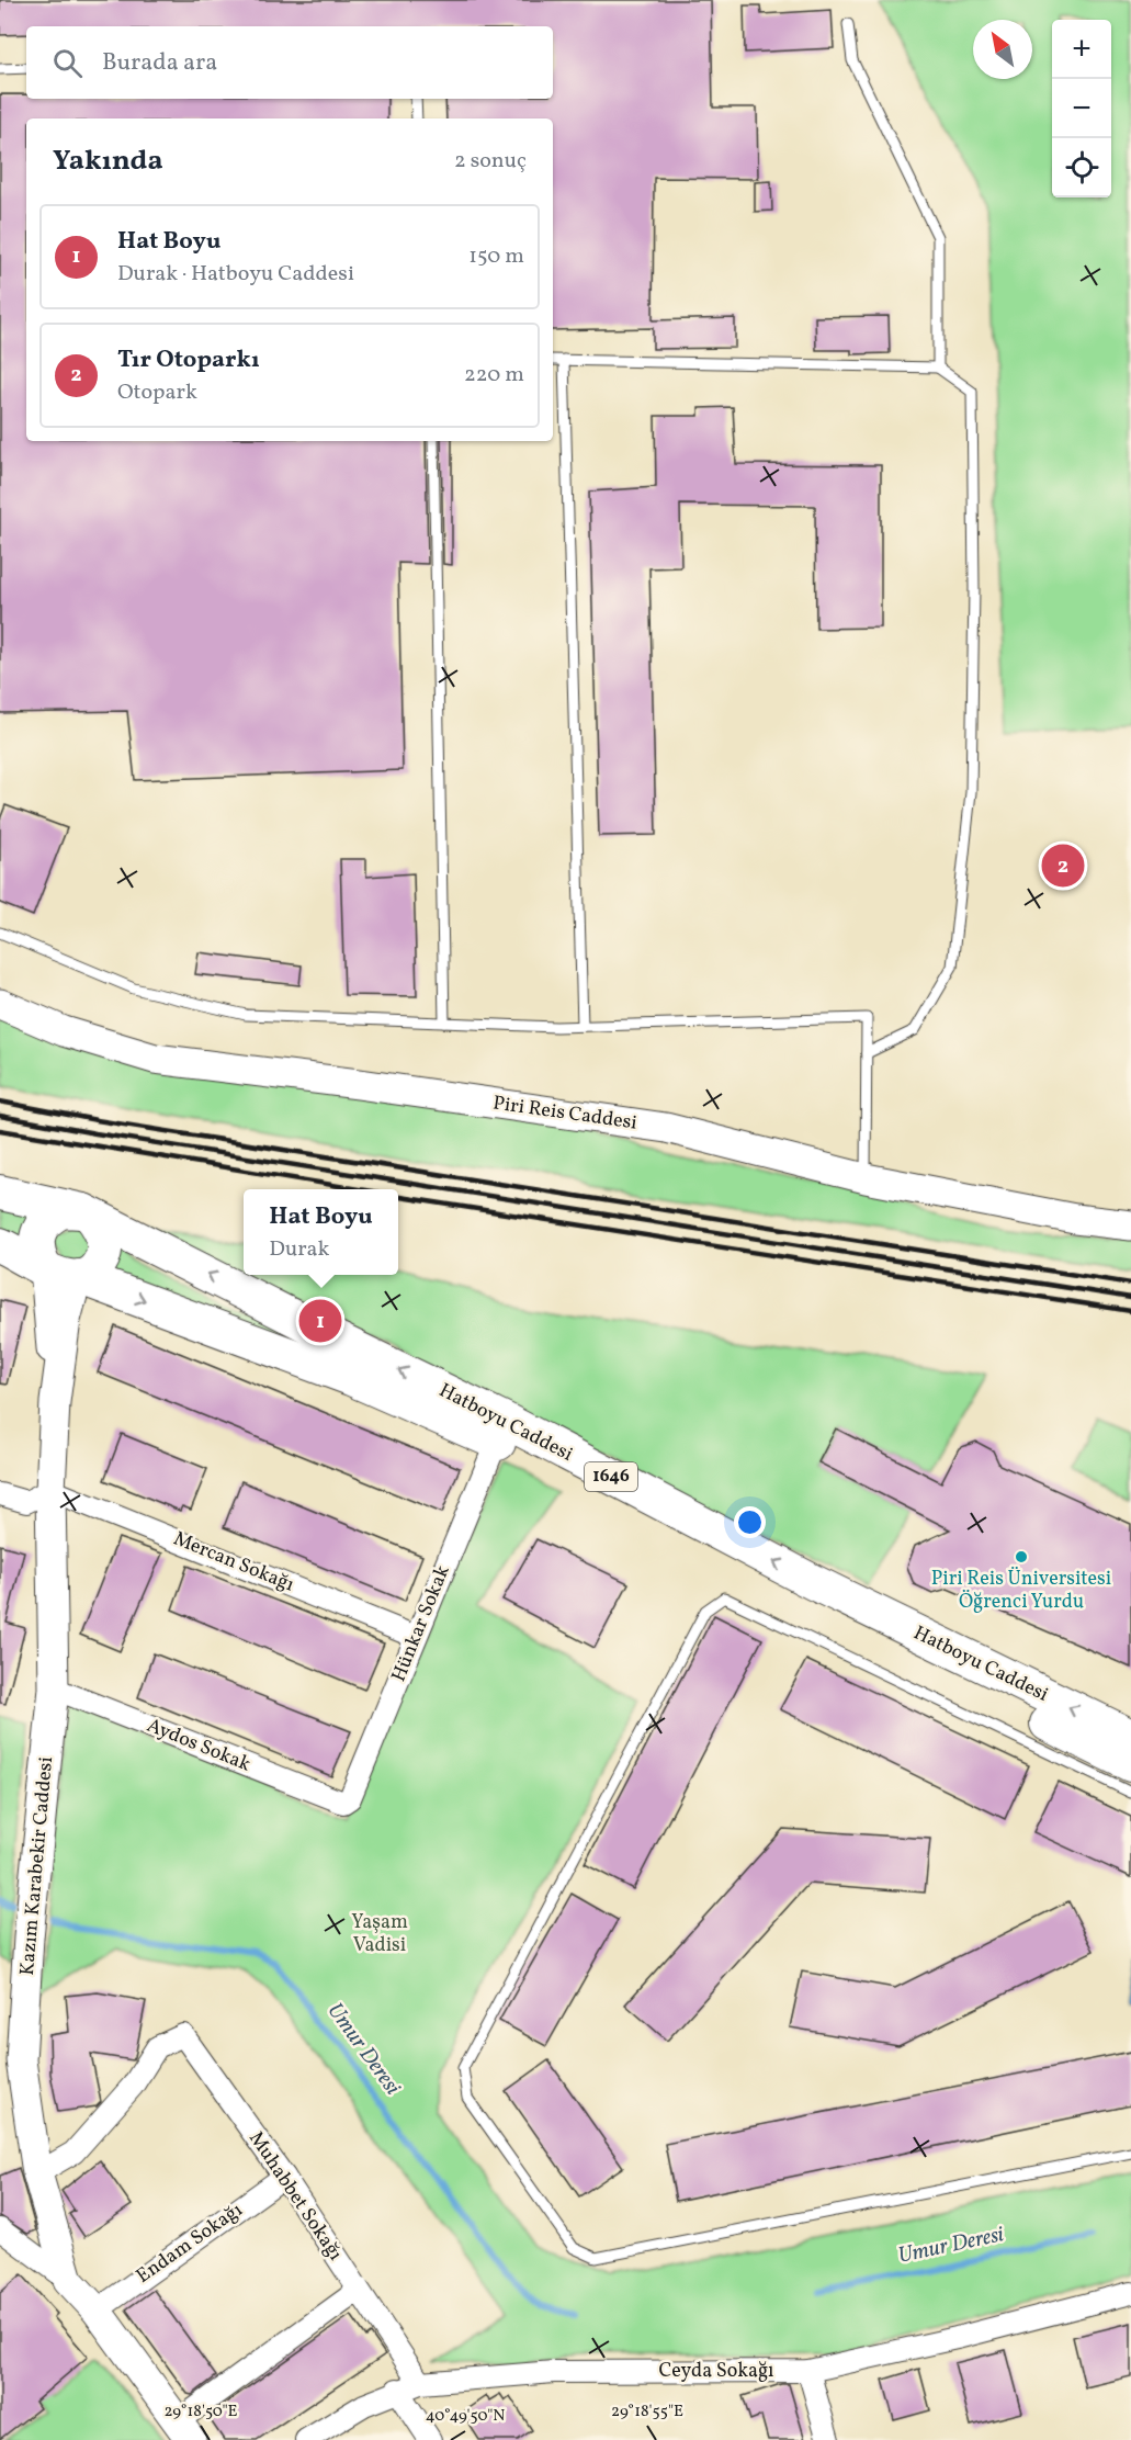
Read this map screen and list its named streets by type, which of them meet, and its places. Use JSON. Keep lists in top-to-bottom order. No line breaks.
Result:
{"streets":{"main road":["Hatboyu Caddesi","1646"],"street":["Piri Reis Caddesi","Mercan Sokağı","Hünkar Sokak","Aydos Sokak","Kazım Karabekir Caddesi","Muhabbet Sokağı","Endam Sokağı","Ceyda Sokağı"]},"crossings":[["Hatboyu Caddesi","Hünkar Sokak"],["Mercan Sokağı","Hünkar Sokak"],["Mercan Sokağı","Kazım Karabekir Caddesi"],["Hünkar Sokak","Aydos Sokak"],["Aydos Sokak","Kazım Karabekir Caddesi"],["Kazım Karabekir Caddesi","Muhabbet Sokağı"],["Kazım Karabekir Caddesi","Endam Sokağı"],["Muhabbet Sokağı","Endam Sokağı"],["Muhabbet Sokağı","Ceyda Sokağı"]],"water":["Umur Deresi"],"parks":["Yaşam Vadisi"],"places":["Piri Reis Üniversitesi Öğrenci Yurdu"],"north":"top left","page":{"map_buttons":["+","−"],"search":"Burada ara","heading":["Yakında","2 sonuç"],"list":[{"mark":"1","name":"Hat Boyu","note":"Durak · Hatboyu Caddesi","value":"150 m"},{"mark":"2","name":"Tır Otoparkı","note":"Otopark","value":"220 m"}],"pins":["2","1"],"popup":["Hat Boyu","Durak"]},"coordinates":["29°18'50\"E","29°18'55\"E","40°49'50\"N"]}
